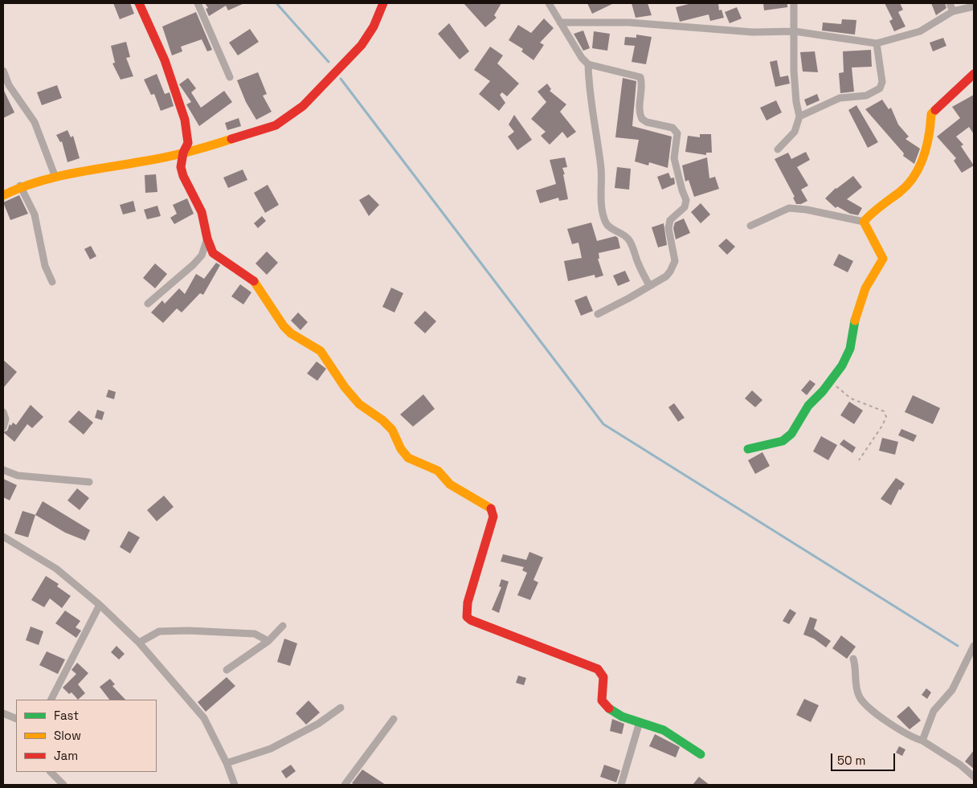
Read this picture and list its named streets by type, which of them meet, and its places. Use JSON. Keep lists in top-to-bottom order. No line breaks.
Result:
{"legend":["Fast","Slow","Jam"],"scale_bar":"50 m"}
